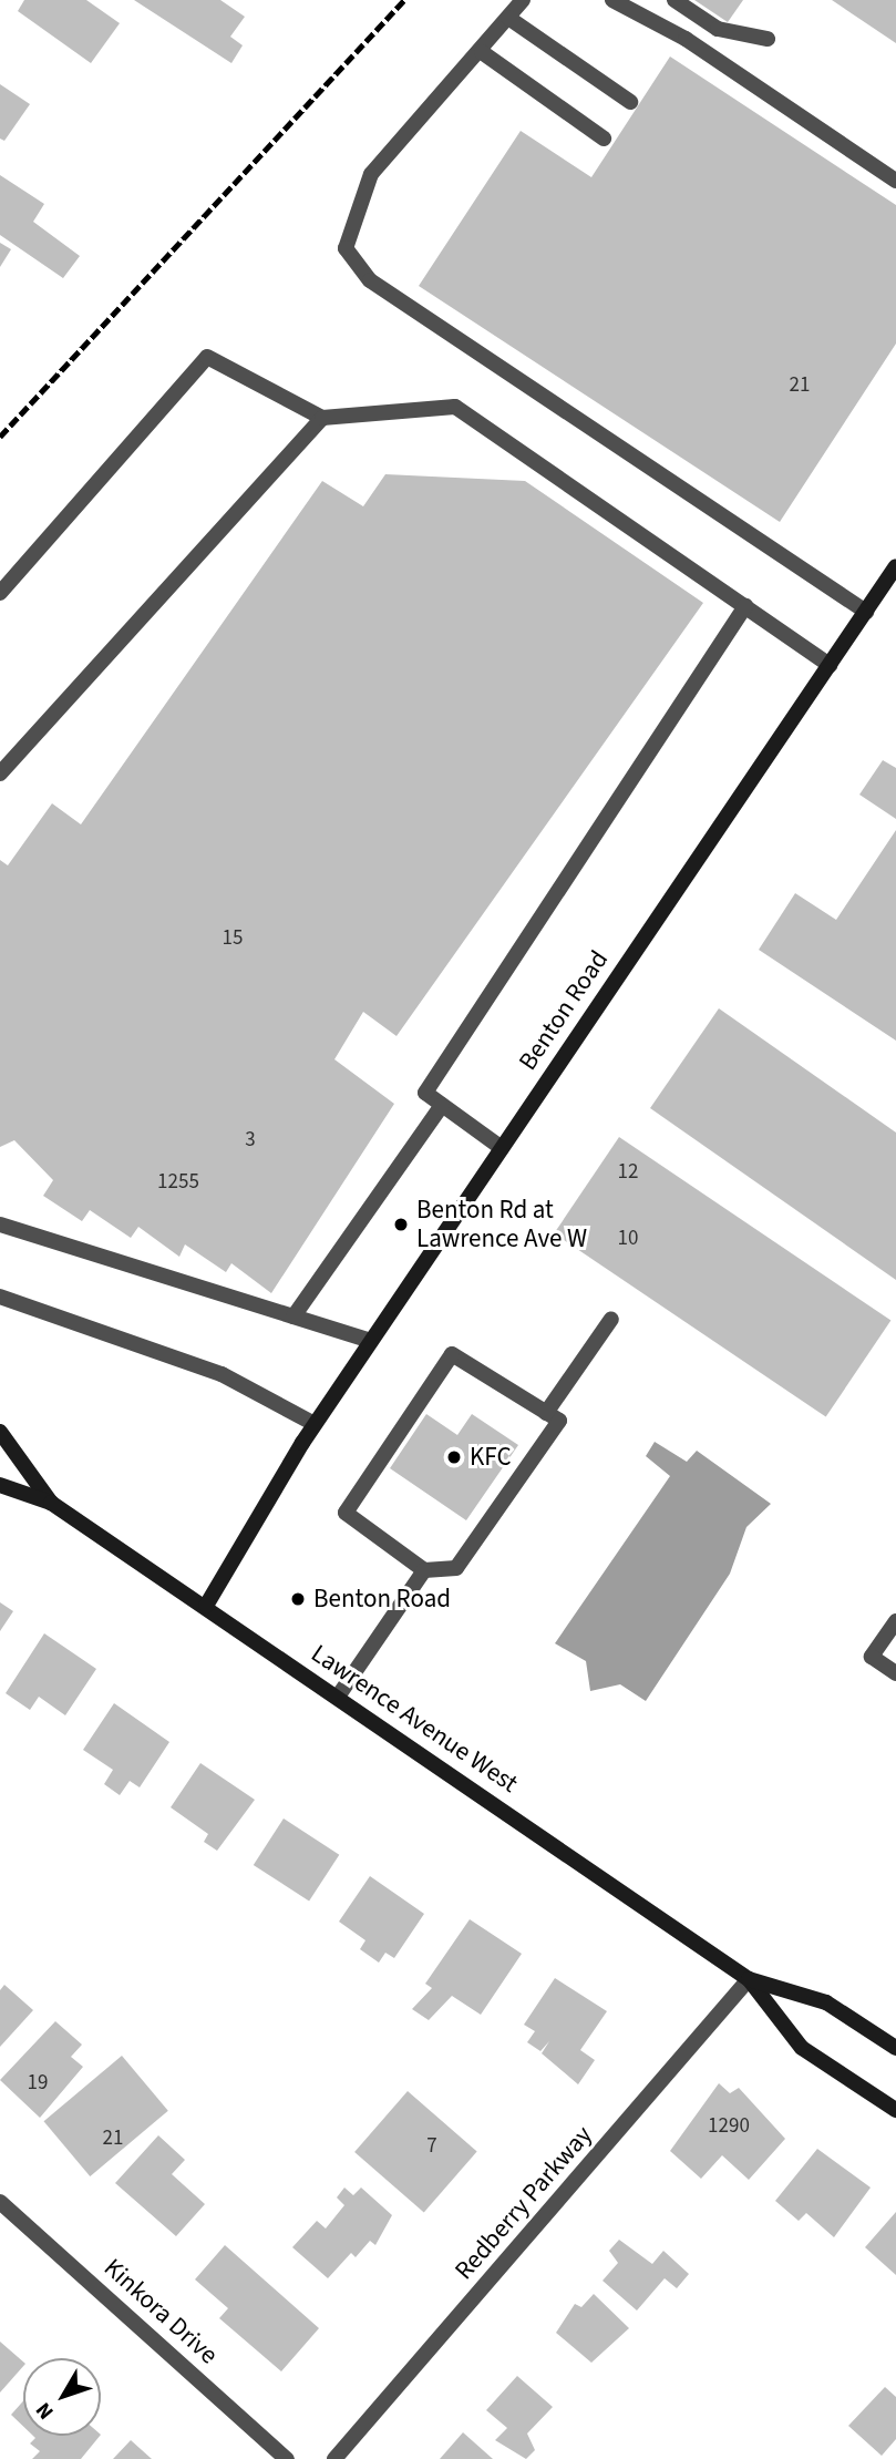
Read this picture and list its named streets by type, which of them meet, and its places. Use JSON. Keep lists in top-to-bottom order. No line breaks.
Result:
{"streets":{"main road":["Benton Road","Lawrence Avenue West"],"street":["Redberry Parkway","Kinkora Drive"]},"crossings":[["Benton Road","Lawrence Avenue West"],["Lawrence Avenue West","Redberry Parkway"]],"places":["Benton Rd at Lawrence Ave W","KFC","Benton Road"],"house_numbers":["21","15","3","12","1255","10","19","1290","21","7"],"north":"bottom left"}
